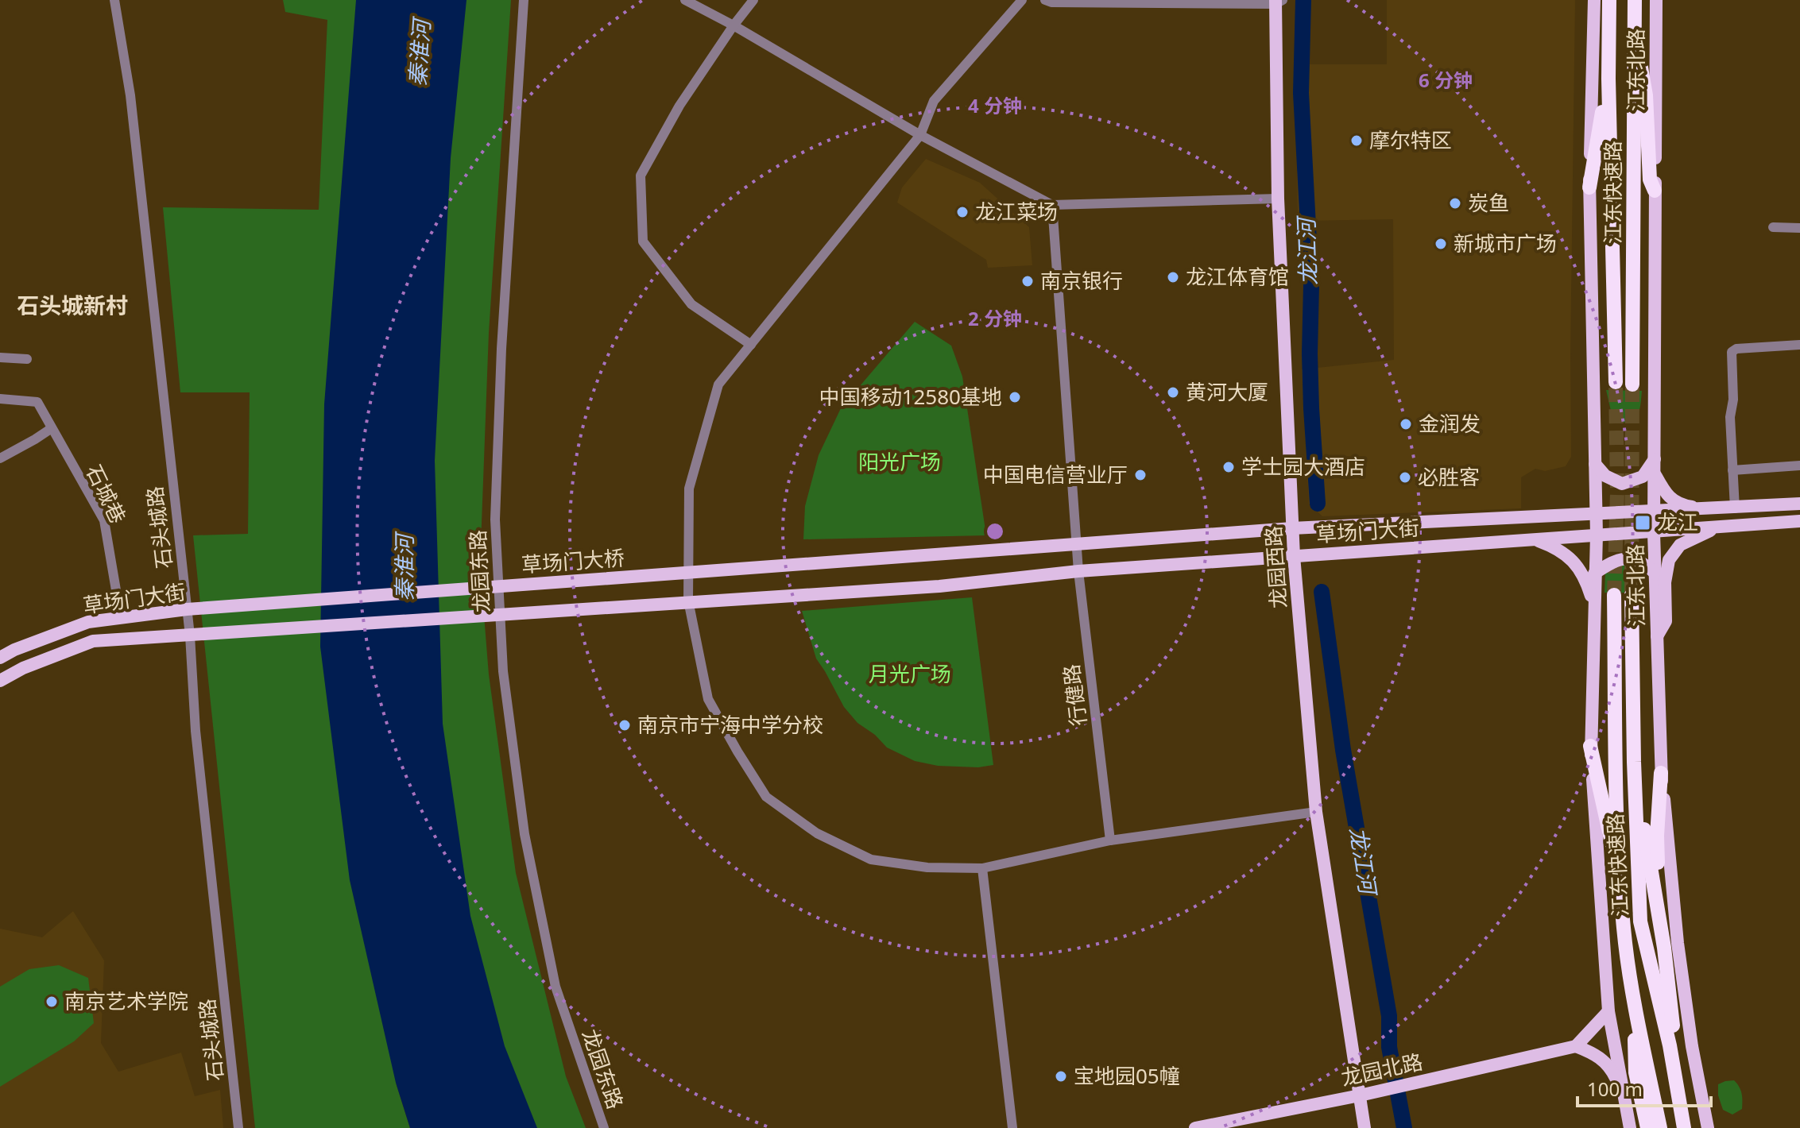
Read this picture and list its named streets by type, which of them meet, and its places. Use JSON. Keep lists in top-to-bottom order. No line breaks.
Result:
{"streets":{"highway":["江东快速路"],"main road":["江东北路","草场门大街","草场门大桥","龙园西路","龙园北路"],"street":["石城巷","石头城路","龙园东路","行健路"]},"crossings":[["江东北路","草场门大街"],["石城巷","草场门大街"],["石头城路","草场门大街"],["草场门大街","草场门大桥"],["草场门大街","龙园西路"],["草场门大街","行健路"],["龙园西路","龙园北路"]],"districts":["石头城新村"],"water":["秦淮河","龙江河"],"parks":["阳光广场","月光广场"],"places":{"other":["摩尔特区","炭鱼","龙江菜场","新城市广场","龙江体育馆","南京银行","黄河大厦","中国移动12580基地","金润发","学士园大酒店","中国电信营业厅","必胜客","南京市宁海中学分校","南京艺术学院","宝地园05幢"],"transit":["龙江"]},"scale_bar":"100 m","rings":["6 分钟","4 分钟","2 分钟"]}
